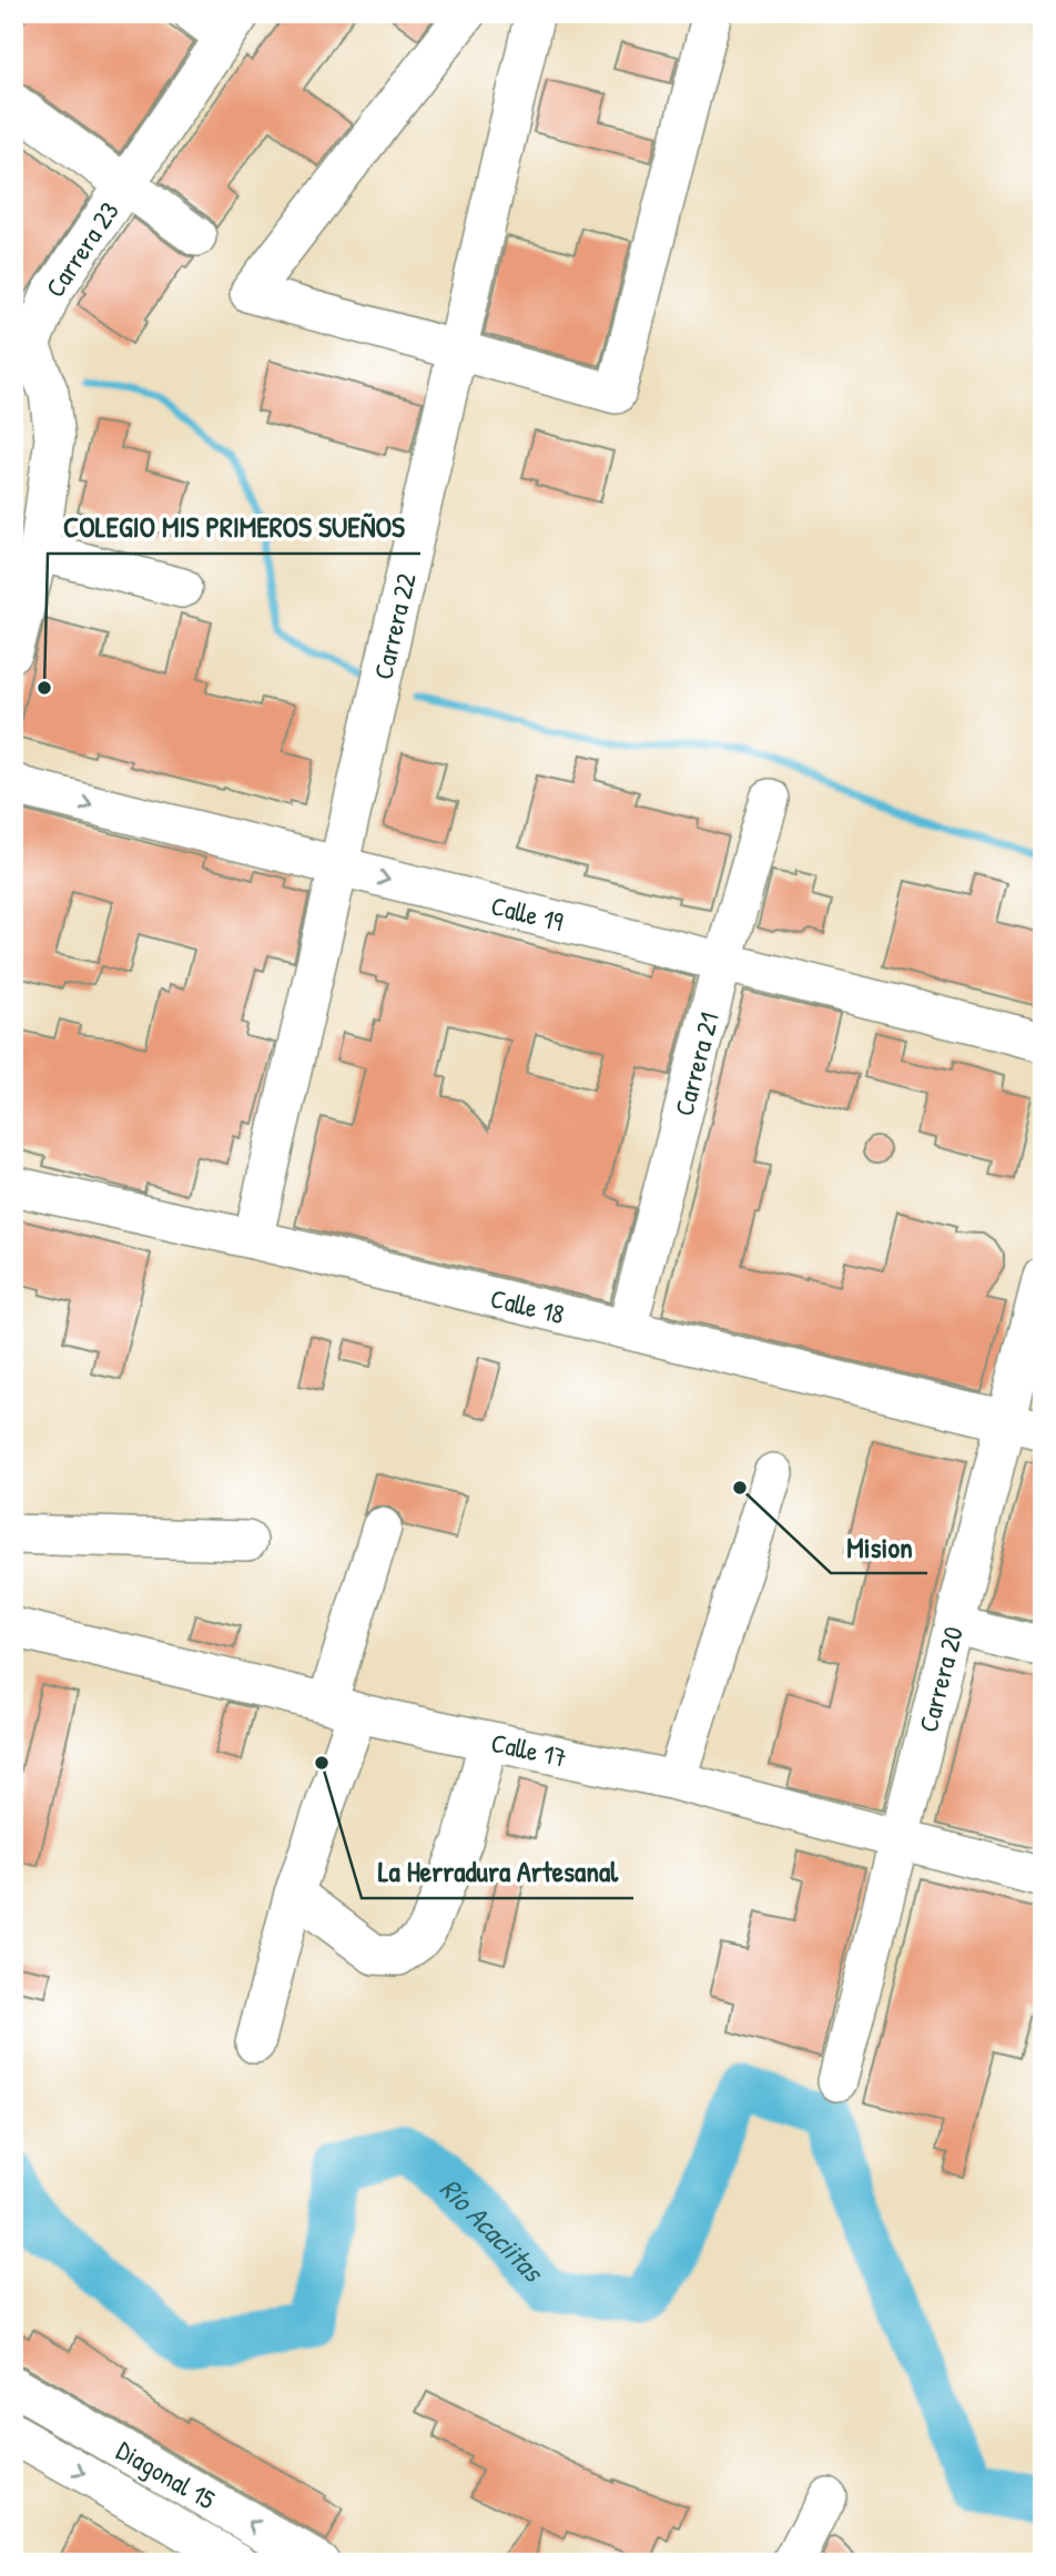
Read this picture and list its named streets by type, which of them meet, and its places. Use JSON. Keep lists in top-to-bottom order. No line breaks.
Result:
{"streets":{"street":["Carrera 23","Carrera 22","Calle 19","Carrera 21","Calle 18","Carrera 20","Calle 17","Diagonal 15"]},"crossings":[["Carrera 22","Calle 19"],["Carrera 22","Calle 18"],["Calle 19","Carrera 21"],["Carrera 21","Calle 18"],["Calle 18","Carrera 20"],["Carrera 20","Calle 17"]],"water":["Río Acaciitas"],"places":["COLEGIO MIS PRIMEROS SUEÑOS","Mision","La Herradura Artesanal"]}
